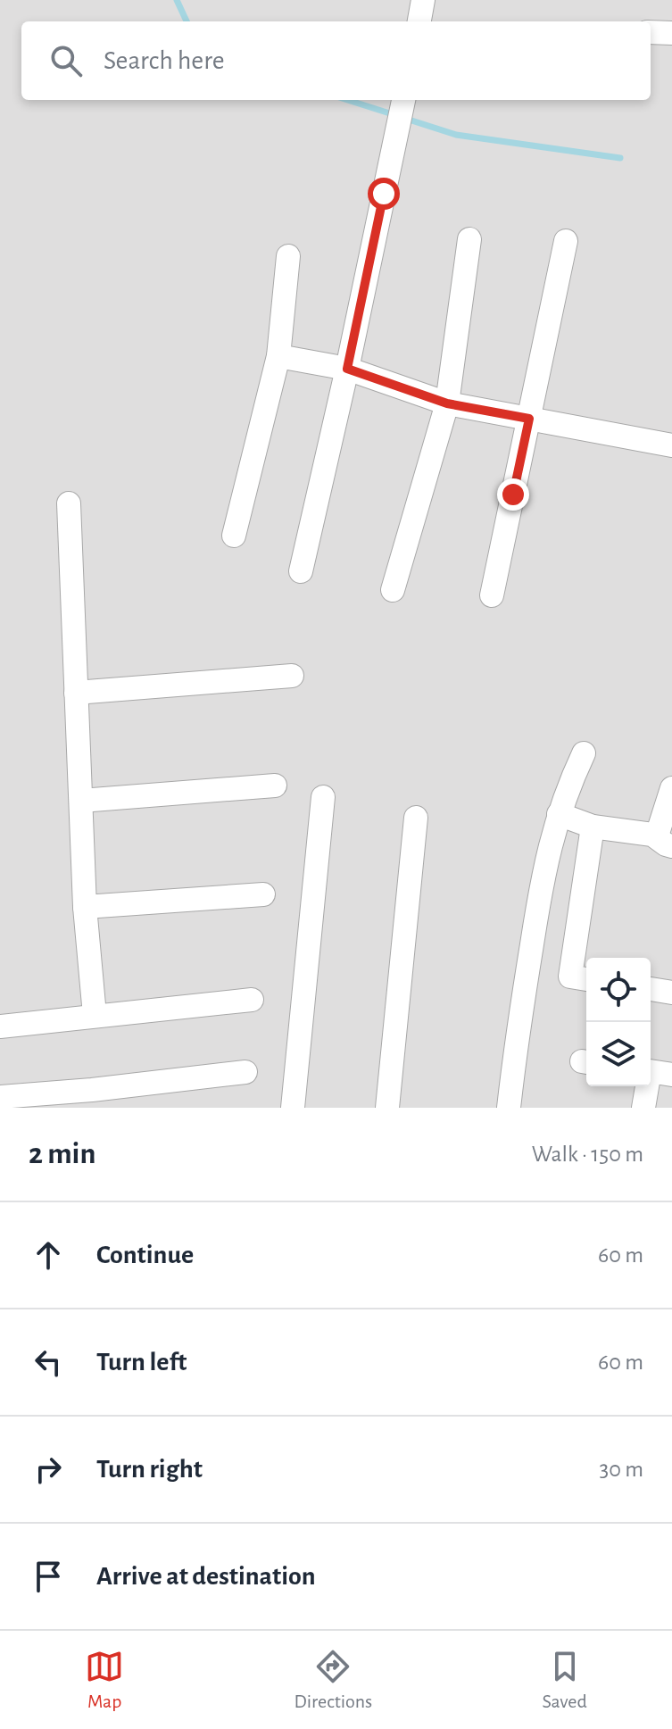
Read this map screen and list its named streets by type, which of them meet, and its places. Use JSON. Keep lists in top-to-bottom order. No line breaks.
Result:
{"page":{"search":"Search here","heading":["2 min","Walk · 150 m"],"list":[["Continue","60 m"],["Turn left","60 m"],["Turn right","30 m"],"Arrive at destination"],"nav":["Map","Directions","Saved"]}}
